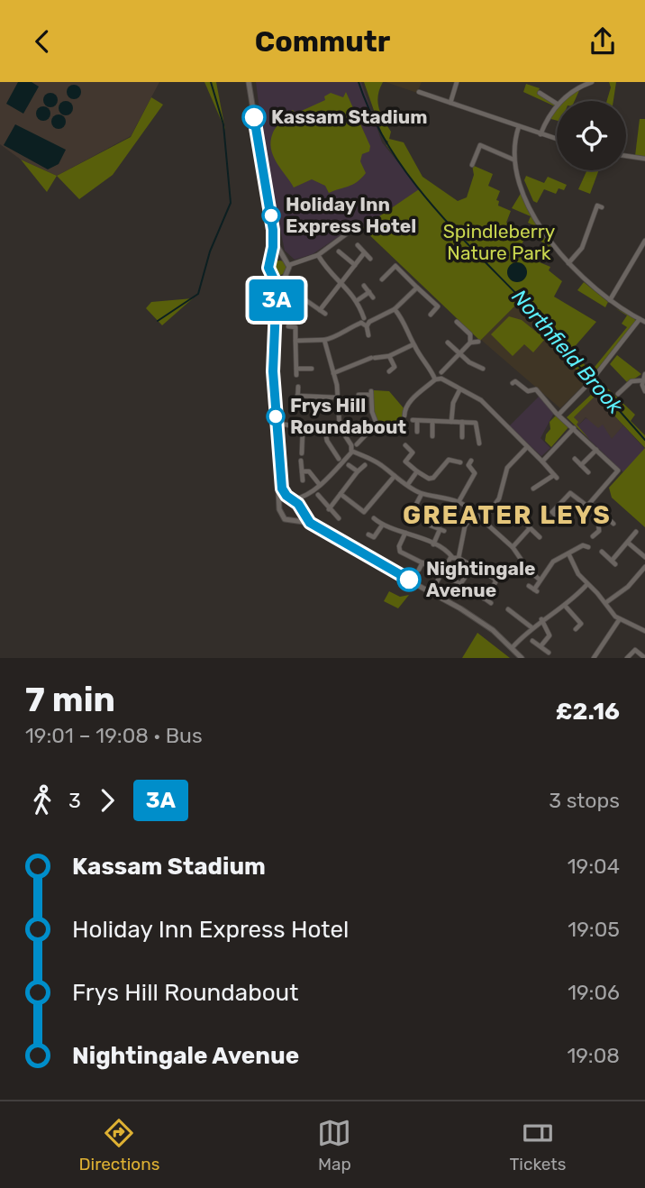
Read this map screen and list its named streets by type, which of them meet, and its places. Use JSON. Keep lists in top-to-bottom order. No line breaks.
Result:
{"districts":["GREATER LEYS"],"water":["Northfield Brook"],"parks":["Spindleberry Nature Park"],"places":["Kassam Stadium","Holiday Inn Express Hotel","Frys Hill Roundabout","Nightingale Avenue"],"lines":["bus line 3A"],"page":{"header":"Commutr","on_map":"3A","heading":["7 min","19:01 – 19:08 · Bus","£2.16"],"legs":["3","3A","3 stops"],"list":[{"name":"Kassam Stadium","value":"19:04"},{"name":"Holiday Inn Express Hotel","value":"19:05"},{"name":"Frys Hill Roundabout","value":"19:06"},{"name":"Nightingale Avenue","value":"19:08"}],"tabs":["Directions","Map","Tickets"]}}
